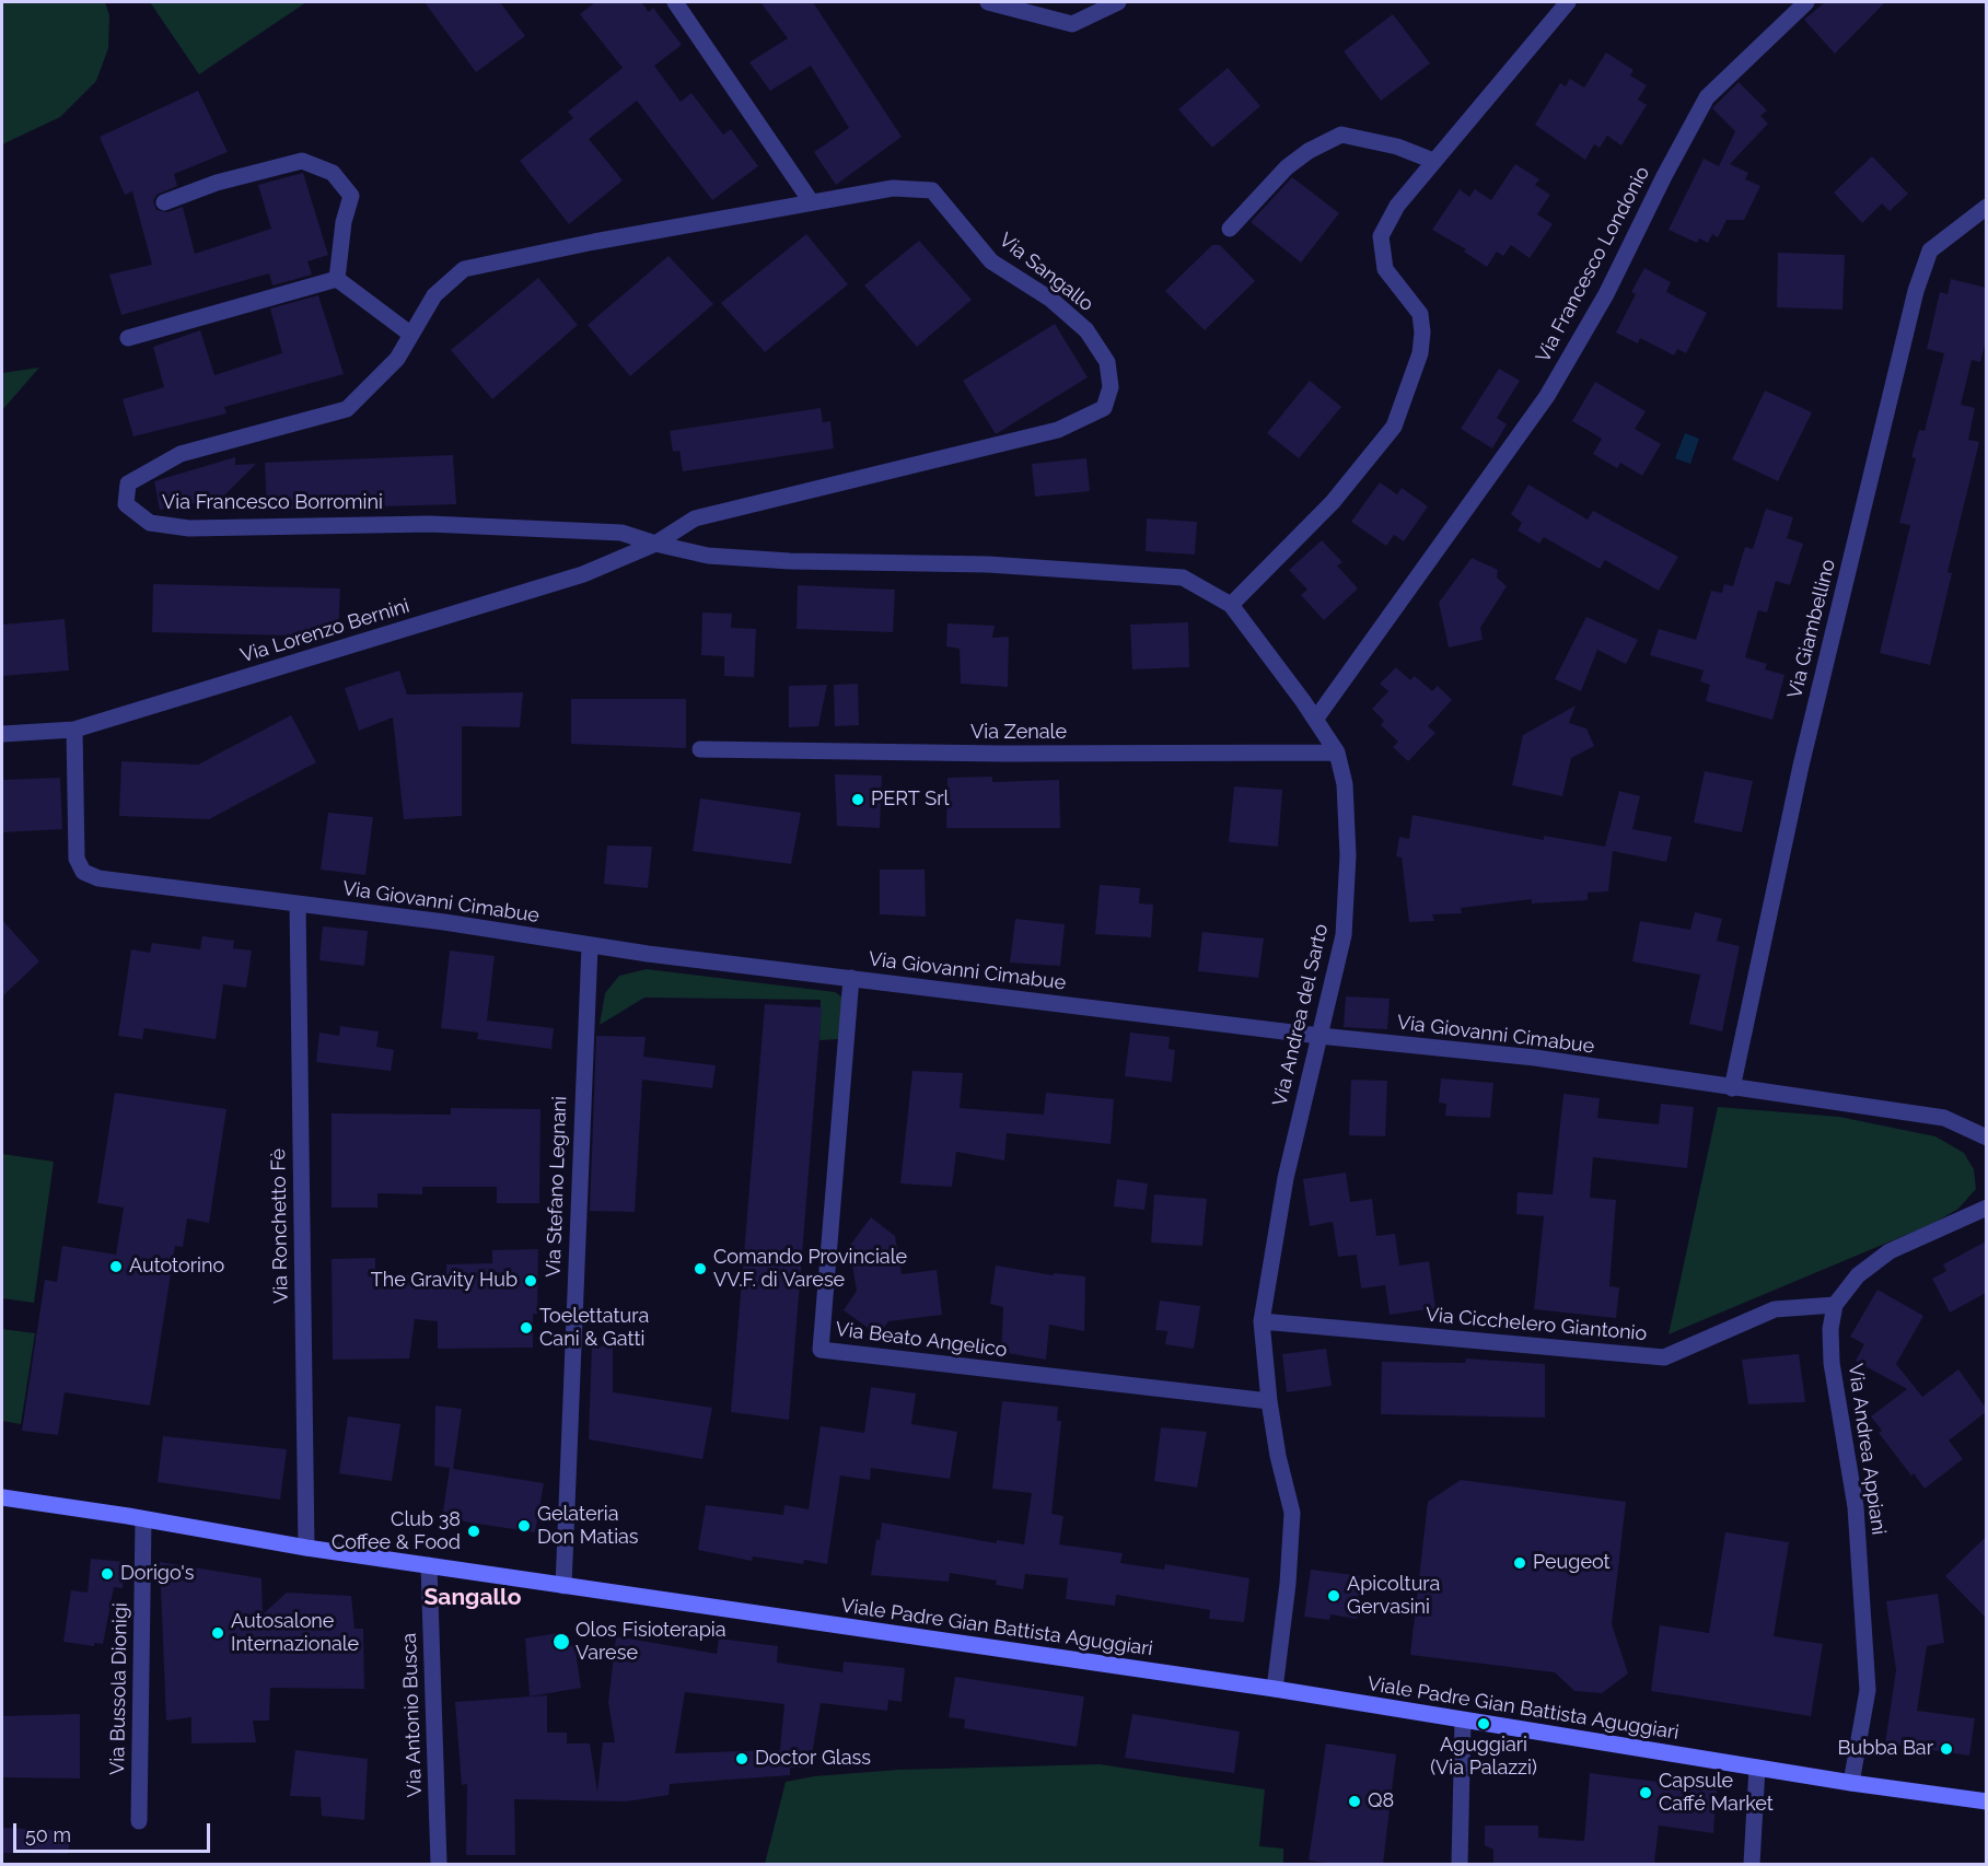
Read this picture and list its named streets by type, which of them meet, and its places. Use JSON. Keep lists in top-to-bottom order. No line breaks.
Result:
{"streets":{"main road":["Viale Padre Gian Battista Aguggiari"],"street":["Via Francesco Londonio","Via Sangallo","Via Francesco Borromini","Via Giambellino","Via Lorenzo Bernini","Via Zenale","Via Giovanni Cimabue","Via Andrea del Sarto","Via Stefano Legnani","Via Ronchetto Fè","Via Cicchelero Giantonio","Via Beato Angelico","Via Andrea Appiani","Via Bussola Dionigi","Via Antonio Busca"]},"crossings":[["Via Francesco Londonio","Via Andrea del Sarto"],["Via Sangallo","Via Francesco Borromini"],["Via Sangallo","Via Lorenzo Bernini"],["Via Francesco Borromini","Via Lorenzo Bernini"],["Via Giambellino","Via Giovanni Cimabue"],["Via Lorenzo Bernini","Via Giovanni Cimabue"],["Via Zenale","Via Andrea del Sarto"],["Via Giovanni Cimabue","Via Andrea del Sarto"],["Via Giovanni Cimabue","Via Stefano Legnani"],["Via Giovanni Cimabue","Via Ronchetto Fè"],["Via Giovanni Cimabue","Via Beato Angelico"],["Via Andrea del Sarto","Via Cicchelero Giantonio"],["Via Andrea del Sarto","Via Beato Angelico"],["Via Andrea del Sarto","Viale Padre Gian Battista Aguggiari"],["Via Stefano Legnani","Viale Padre Gian Battista Aguggiari"],["Via Ronchetto Fè","Viale Padre Gian Battista Aguggiari"],["Via Cicchelero Giantonio","Via Andrea Appiani"],["Via Andrea Appiani","Viale Padre Gian Battista Aguggiari"],["Viale Padre Gian Battista Aguggiari","Via Bussola Dionigi"],["Viale Padre Gian Battista Aguggiari","Via Antonio Busca"]],"districts":["Sangallo"],"places":["PERT Srl","Autotorino","Comando Provinciale VV.F. di Varese","The Gravity Hub","Toelettatura Cani & Gatti","Gelateria Don Matias","Club 38 Coffee & Food","Peugeot","Dorigo's","Apicoltura Gervasini","Autosalone Internazionale","Olos Fisioterapia Varese","Aguggiari (Via Palazzi)","Bubba Bar","Doctor Glass","Capsule Caffé Market","Q8"],"scale_bar":"50 m"}
